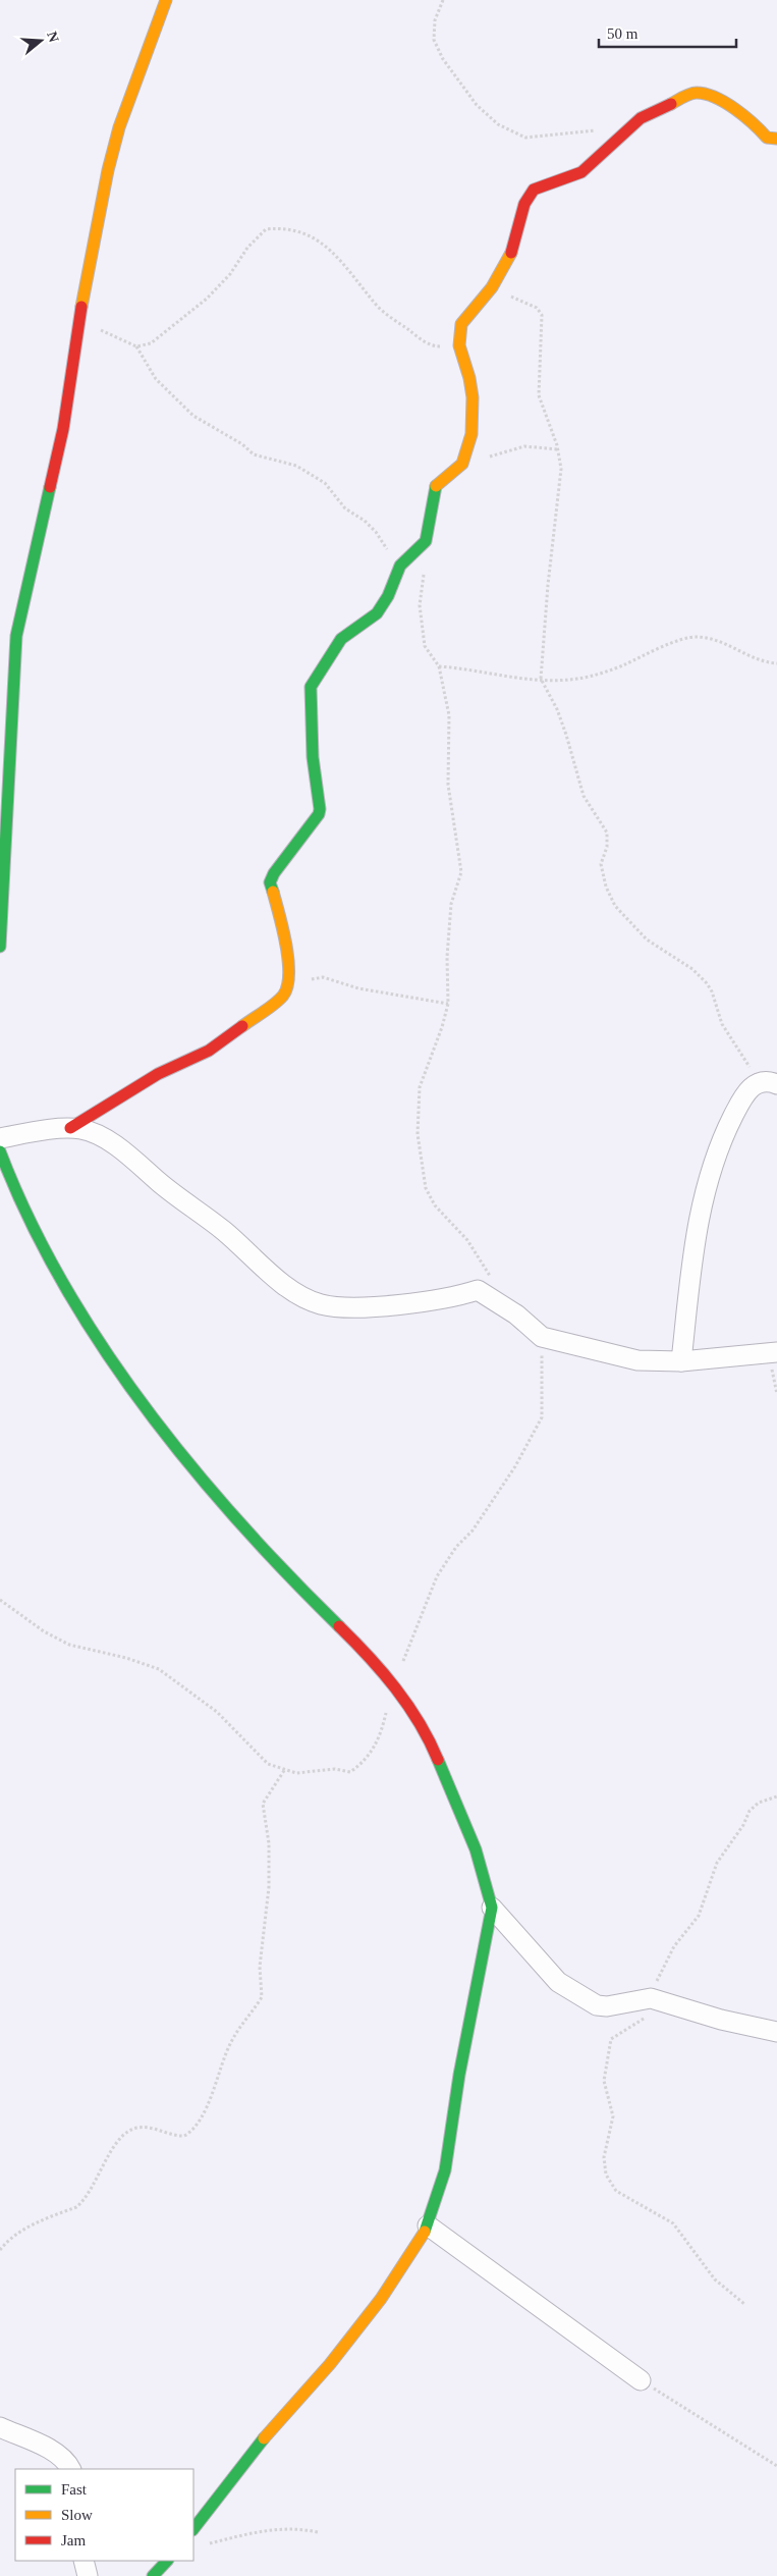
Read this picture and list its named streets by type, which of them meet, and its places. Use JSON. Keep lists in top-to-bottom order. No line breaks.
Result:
{"legend":["Fast","Slow","Jam"],"scale_bar":"50 m","north":"right"}
